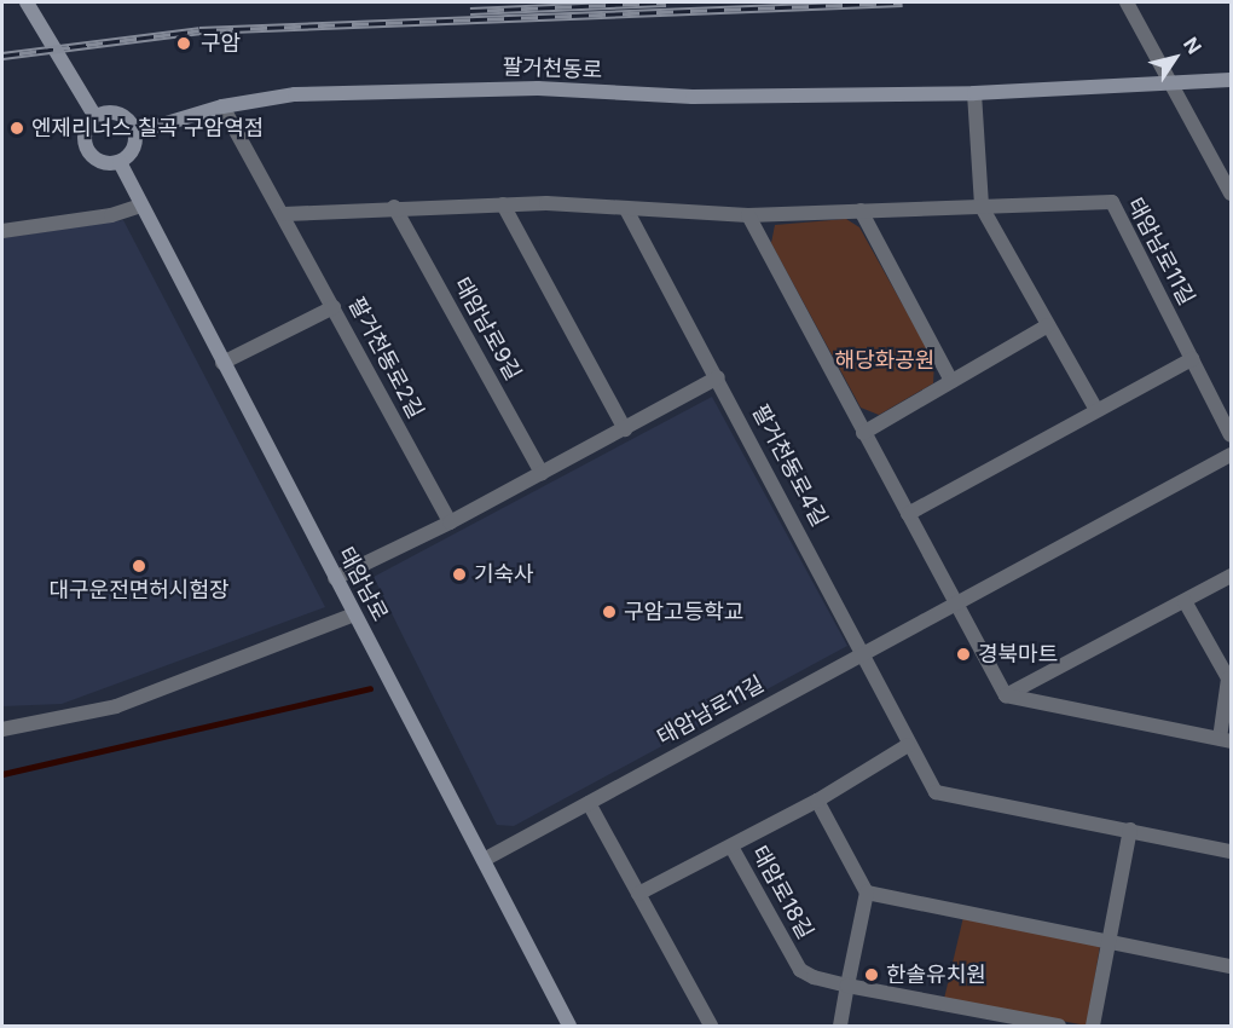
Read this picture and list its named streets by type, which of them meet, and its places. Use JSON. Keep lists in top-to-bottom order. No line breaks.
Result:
{"streets":{"main road":["팔거천동로","태암남로"],"street":["태암남로11길","태암남로9길","팔거천동로2길","팔거천동로4길","태암로18길"]},"crossings":[["팔거천동로","팔거천동로2길"],["팔거천동로","태암남로"],["태암남로11길","팔거천동로4길"],["태암남로11길","태암남로"]],"parks":["해당화공원"],"places":["구암","엔제리너스 칠곡 구암역점","대구운전면허시험장","기숙사","구암고등학교","경북마트","한솔유치원"],"north":"top right"}
